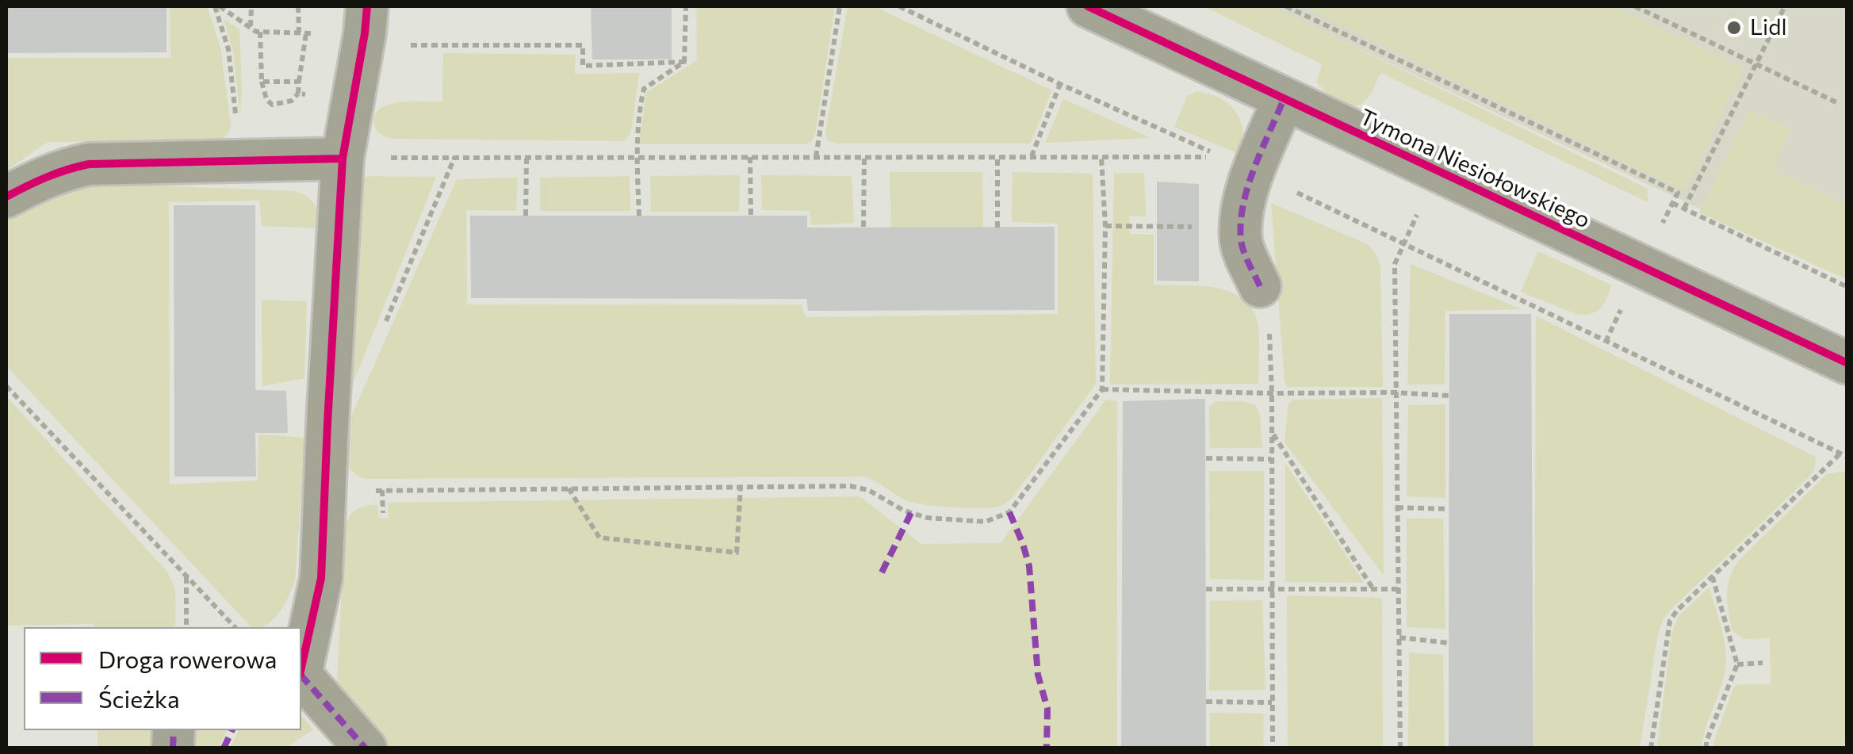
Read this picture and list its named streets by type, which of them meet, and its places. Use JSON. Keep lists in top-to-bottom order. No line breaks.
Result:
{"streets":{"street":["Tymona Niesiołowskiego"]},"places":["Lidl"],"legend":["Droga rowerowa","Ścieżka"]}
